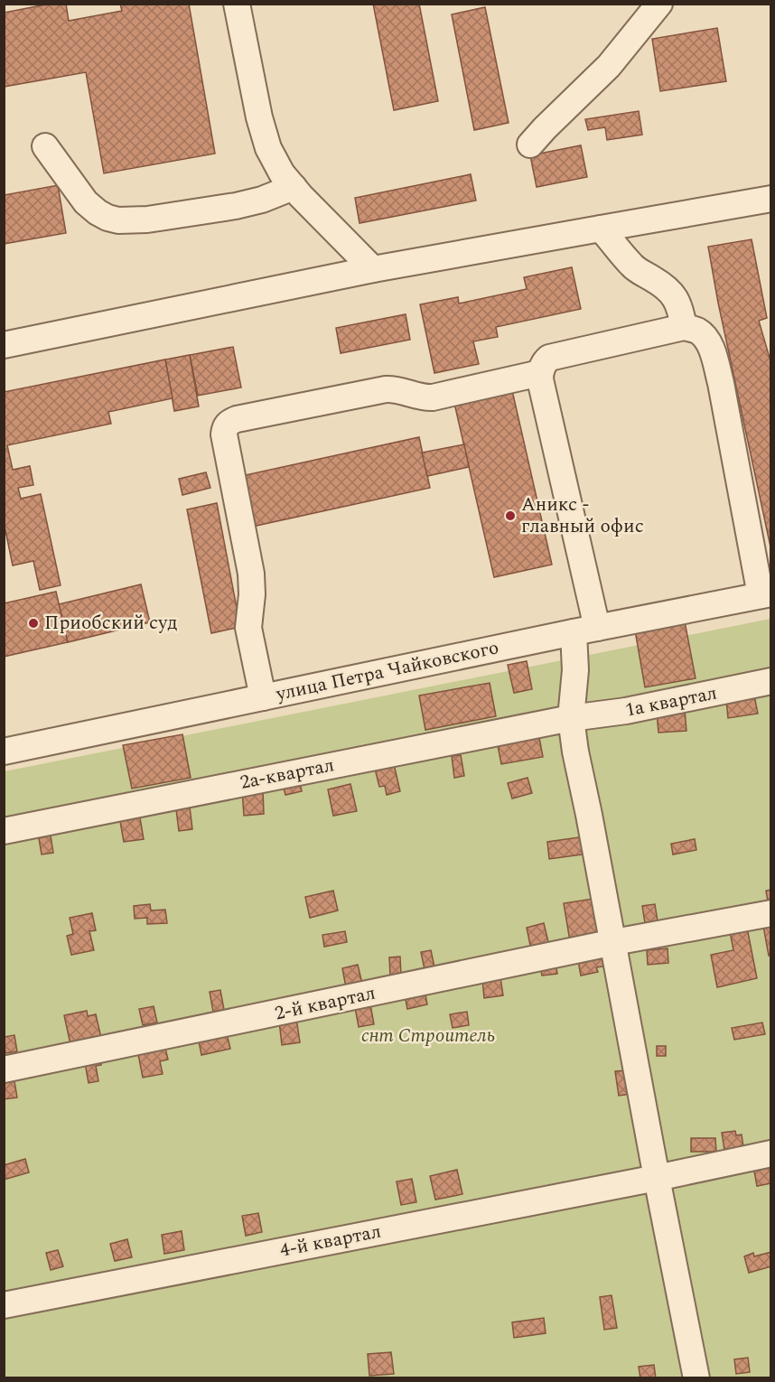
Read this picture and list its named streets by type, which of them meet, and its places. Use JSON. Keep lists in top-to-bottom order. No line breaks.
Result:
{"streets":{"street":["улица Петра Чайковского","1а квартал","2а-квартал","2-й квартал","4-й квартал"]},"crossings":[["1а квартал","2а-квартал"]],"parks":["снт Строитель"],"places":["Аникс - главный офис","Приобский суд"]}
